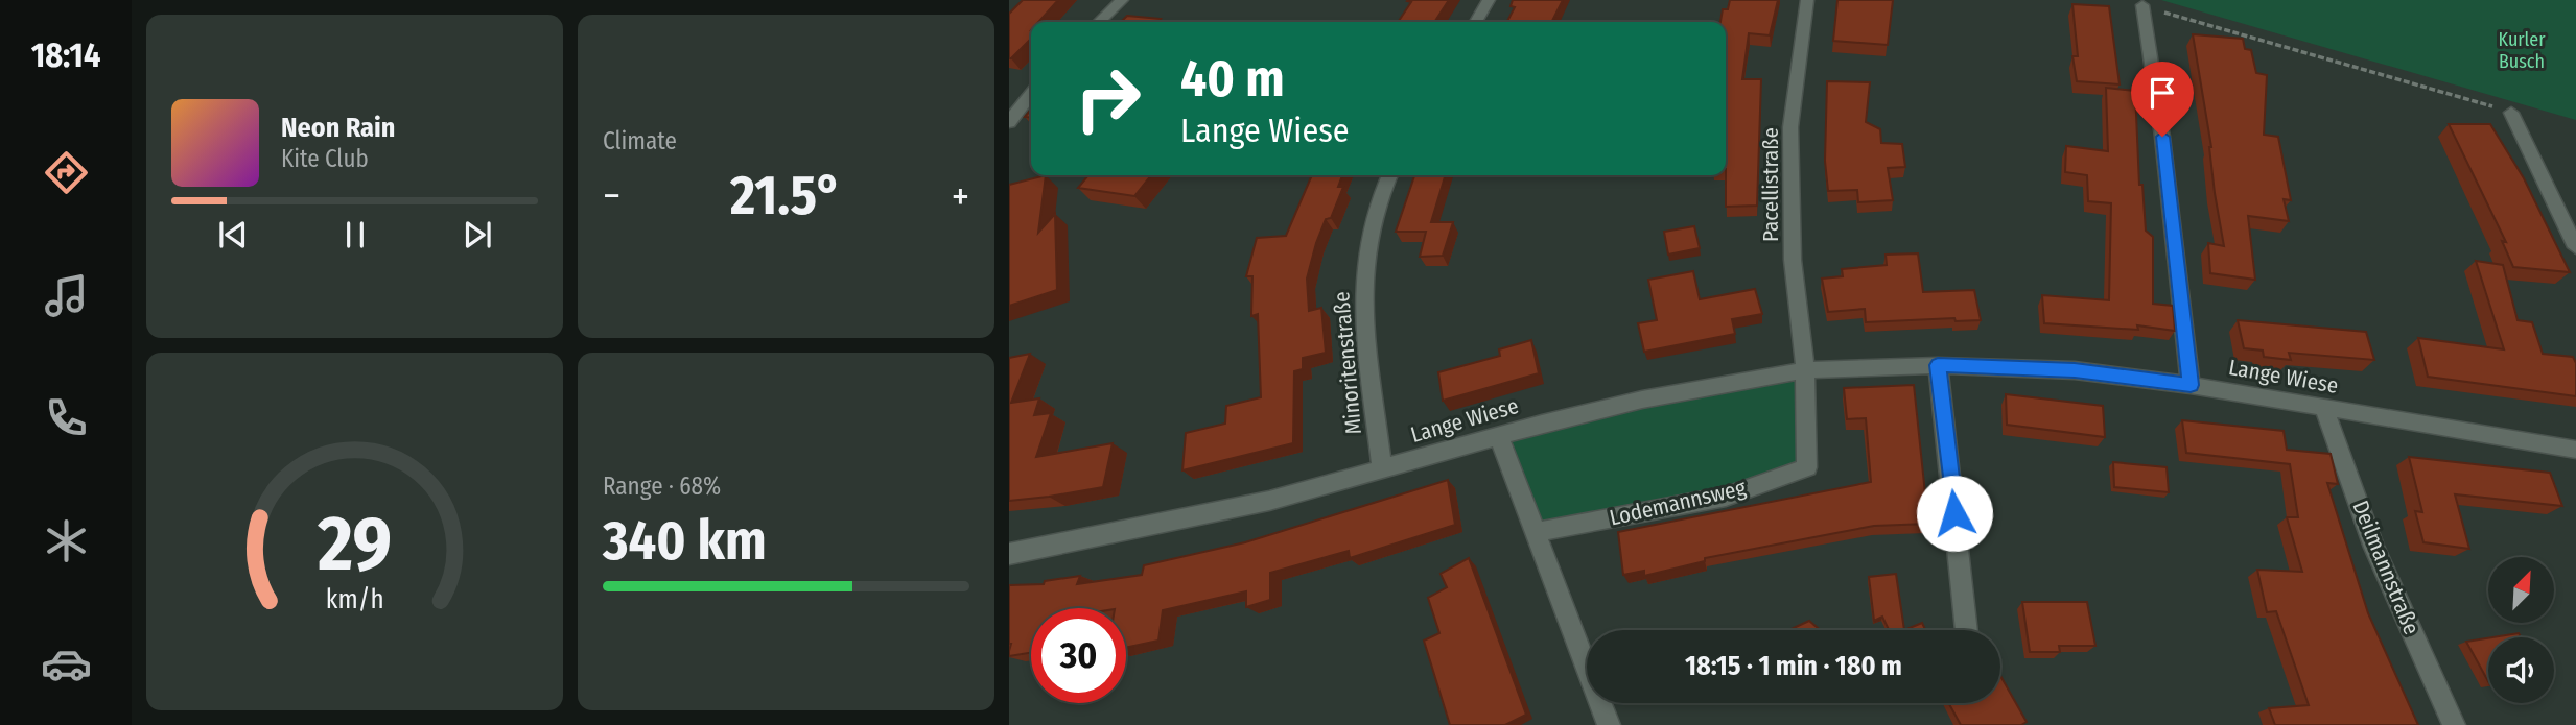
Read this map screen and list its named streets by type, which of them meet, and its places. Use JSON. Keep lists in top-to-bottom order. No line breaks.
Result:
{"streets":{"street":["Pacellistraße","Minoritenstraße","Lange Wiese","Lodemannsweg","Deilmannstraße"]},"crossings":[["Pacellistraße","Lange Wiese"],["Pacellistraße","Lodemannsweg"],["Minoritenstraße","Lange Wiese"],["Lange Wiese","Lodemannsweg"],["Lange Wiese","Deilmannstraße"]],"parks":["Kurler Busch"],"north":"top right","page":{"tabs":"18:14","tile":["Climate",["Range · 68%","340 km"]],"turn":["40 m","Lange Wiese"],"song":["Neon Rain","Kite Club"],"heat":["−","21.5°","+"],"limit":"30","trip":"18:15 · 1 min · 180 m","gauge":["29","km/h"]}}
